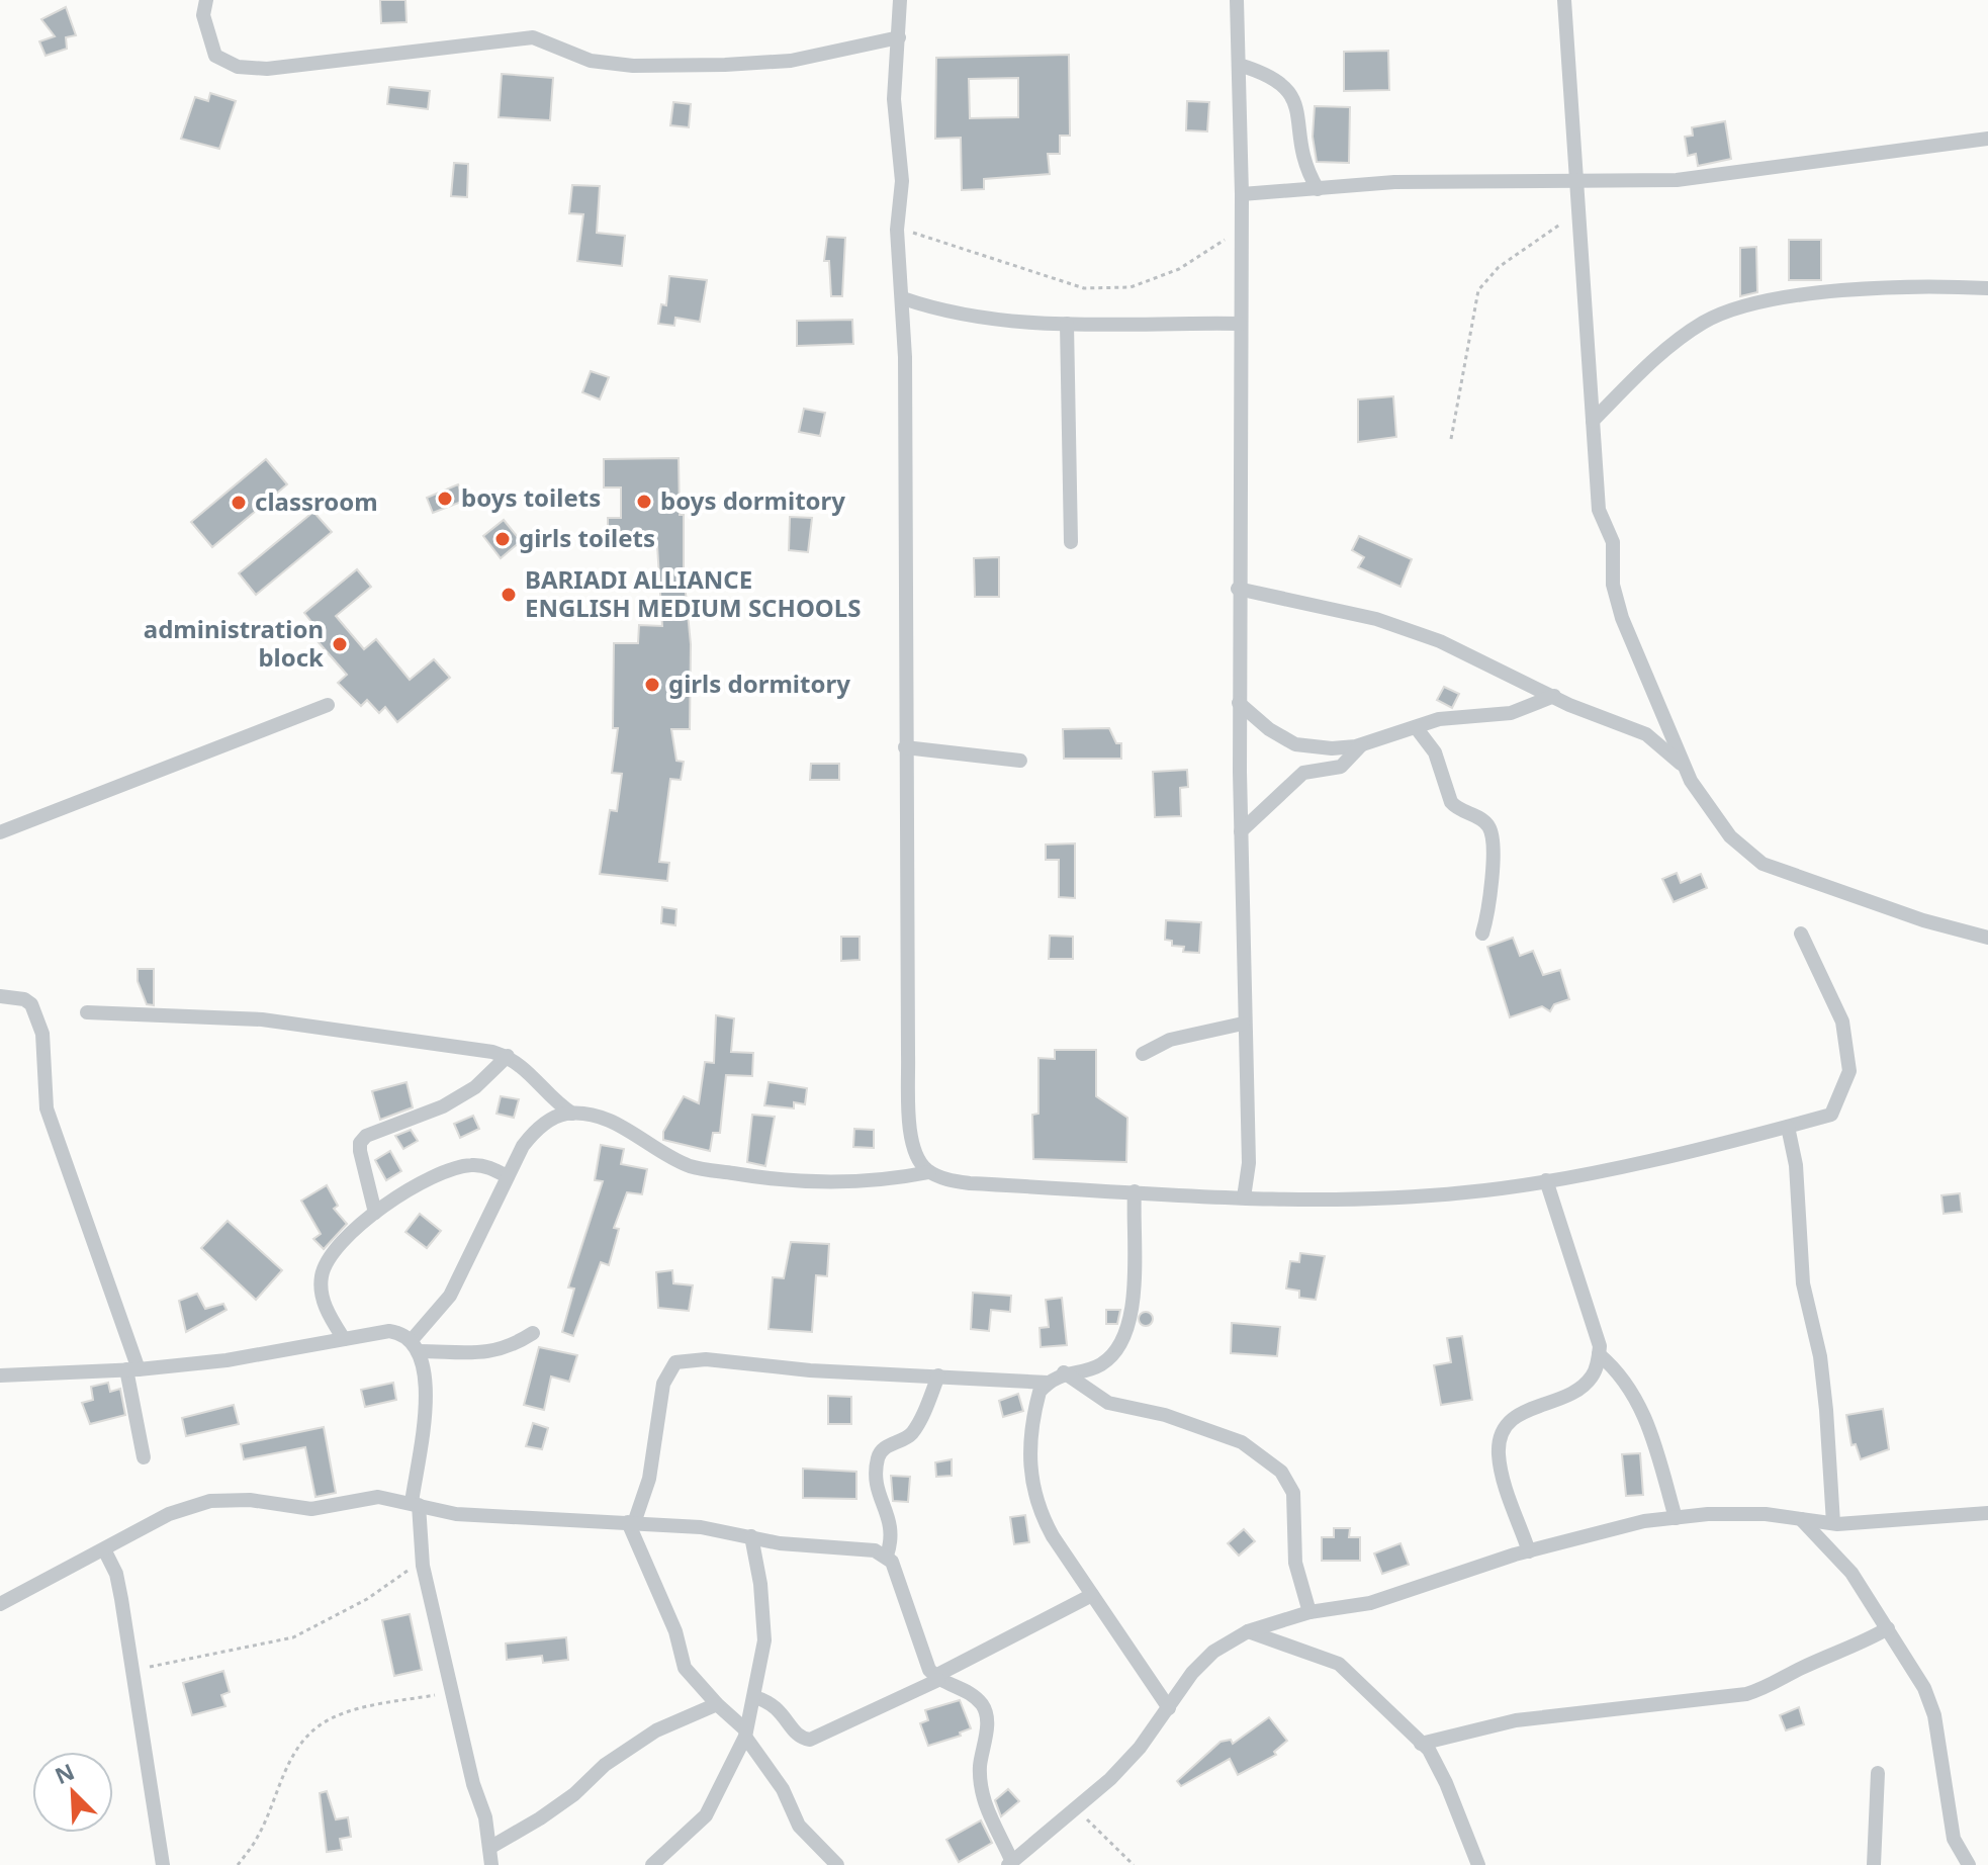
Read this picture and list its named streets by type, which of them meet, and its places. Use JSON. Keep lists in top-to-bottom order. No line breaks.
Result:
{"places":["boys toilets","boys dormitory","classroom","girls toilets","BARIADI ALLIANCE ENGLISH MEDIUM SCHOOLS","administration block","girls dormitory"],"north":"top left"}
